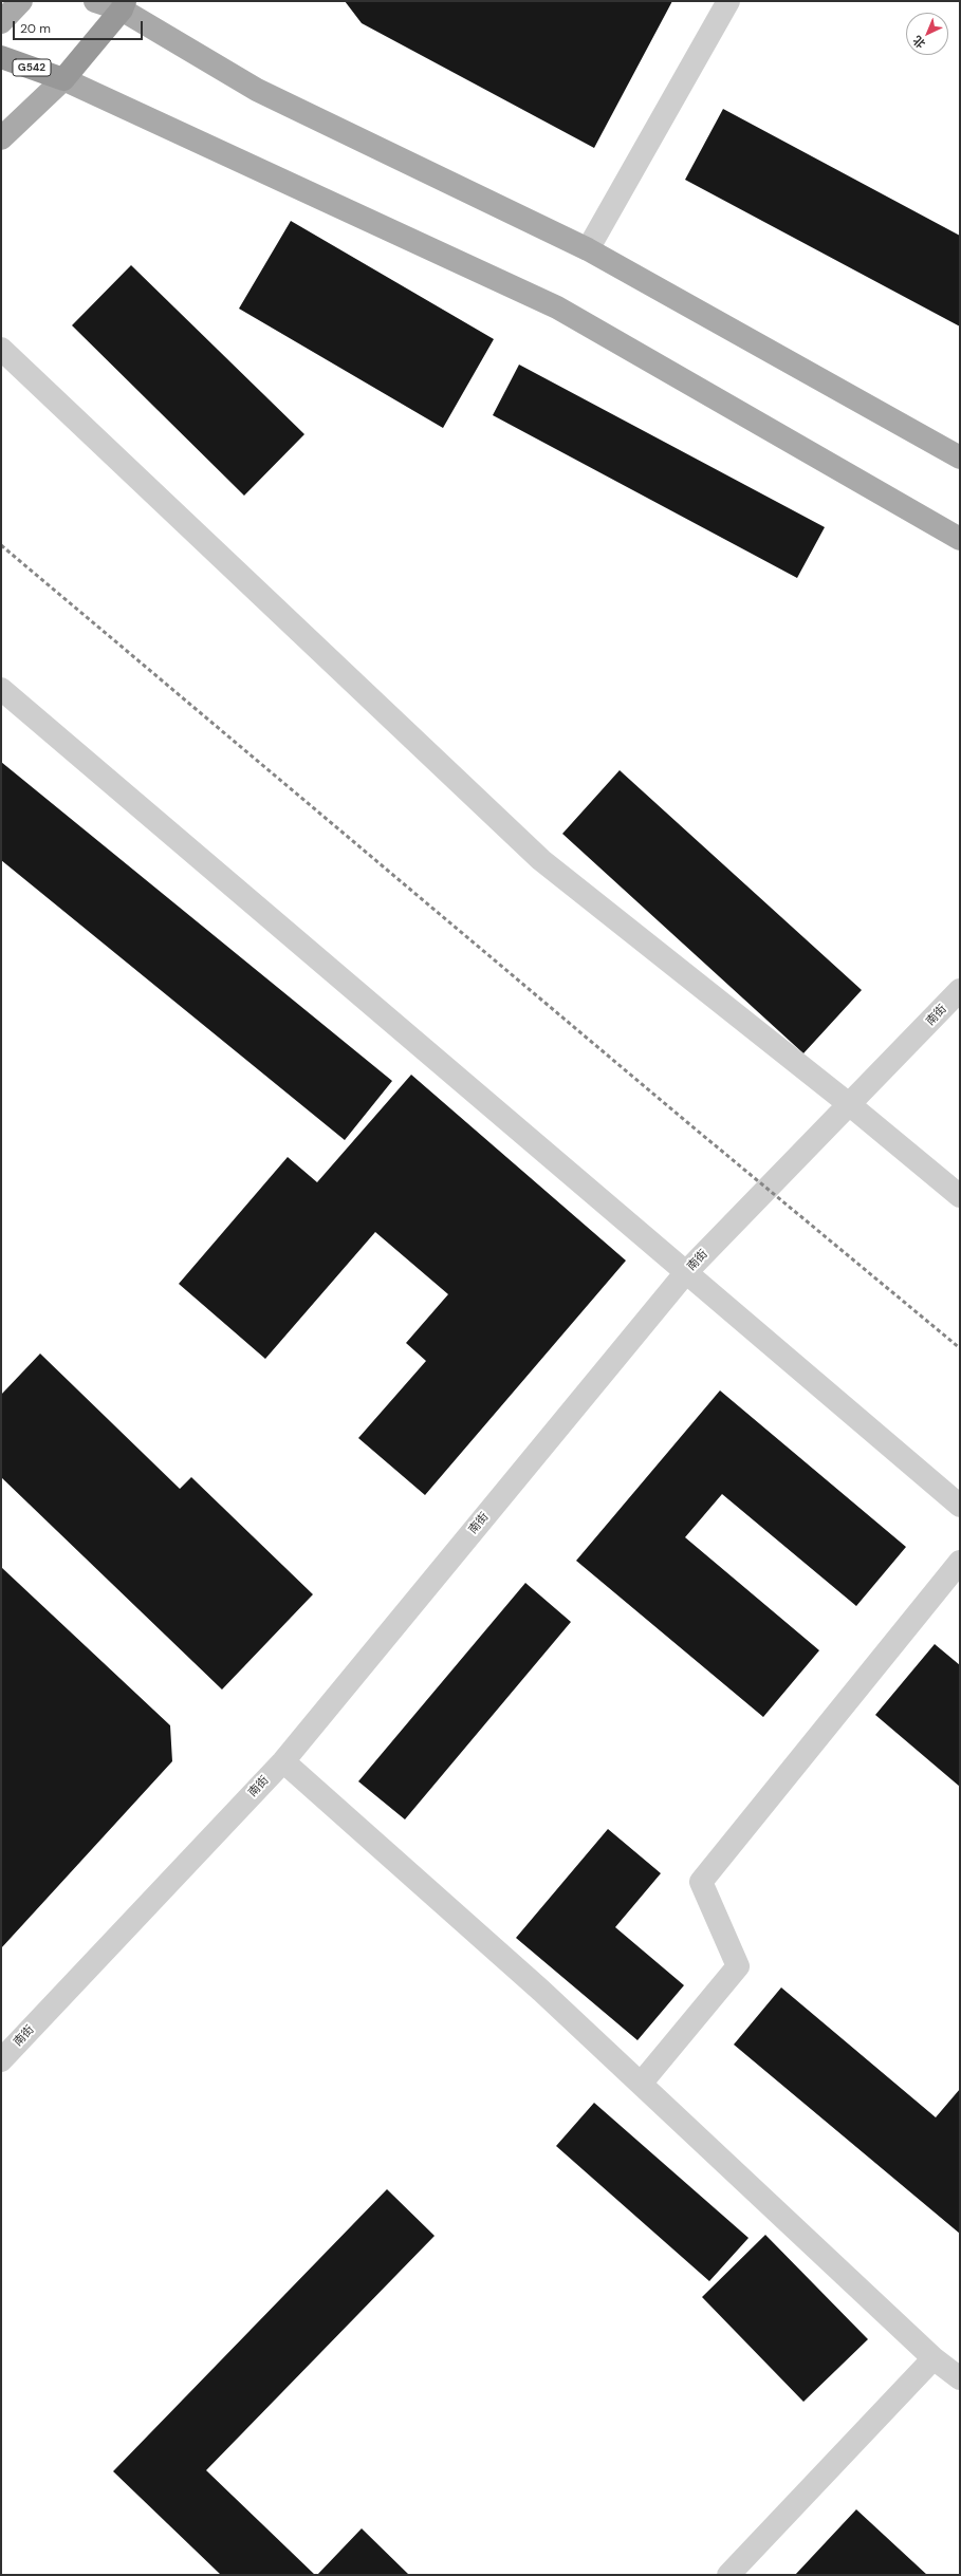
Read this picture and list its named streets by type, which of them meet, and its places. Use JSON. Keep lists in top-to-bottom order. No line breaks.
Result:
{"streets":{"highway":["G542"],"street":["南街"]},"scale_bar":"20 m","north":"bottom left"}
